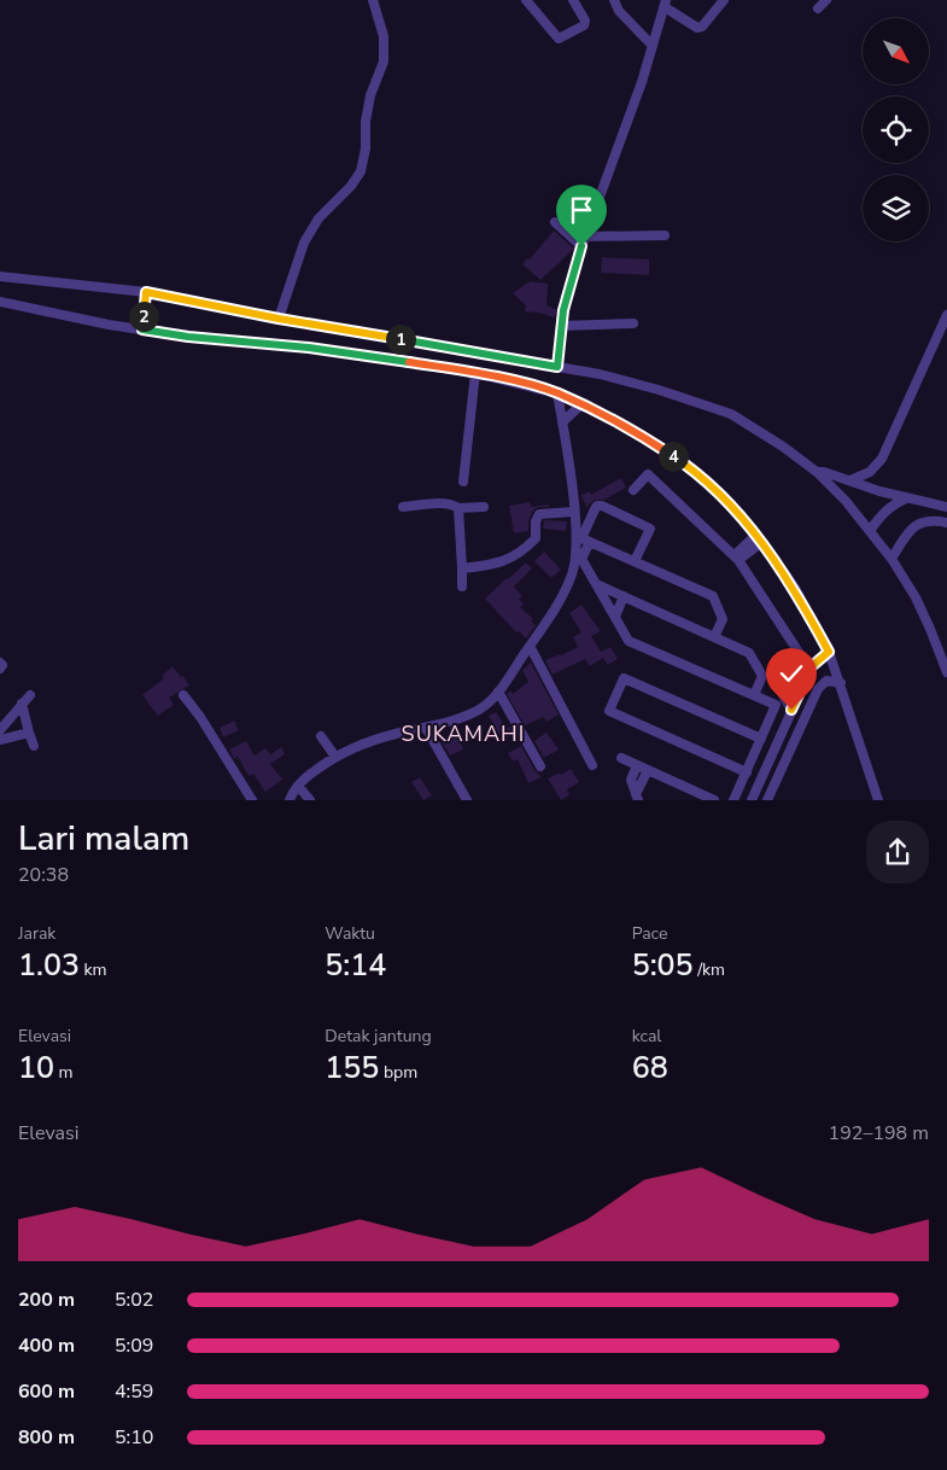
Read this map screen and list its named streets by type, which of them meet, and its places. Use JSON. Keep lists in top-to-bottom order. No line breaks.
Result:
{"districts":["SUKAMAHI"],"north":"bottom right","page":{"pins":["2","1","4"],"heading":["Lari malam","20:38"],"stats":[["Jarak","1.03 km"],["Waktu","5:14"],["Pace","5:05 /km"],["Elevasi","10 m"],["Detak jantung","155 bpm"],["kcal","68"]],"chart":["Elevasi","192–198 m"],"list":[{"name":"200 m","note":"5:02"},{"name":"400 m","note":"5:09"},{"name":"600 m","note":"4:59"},{"name":"800 m","note":"5:10"}]}}
